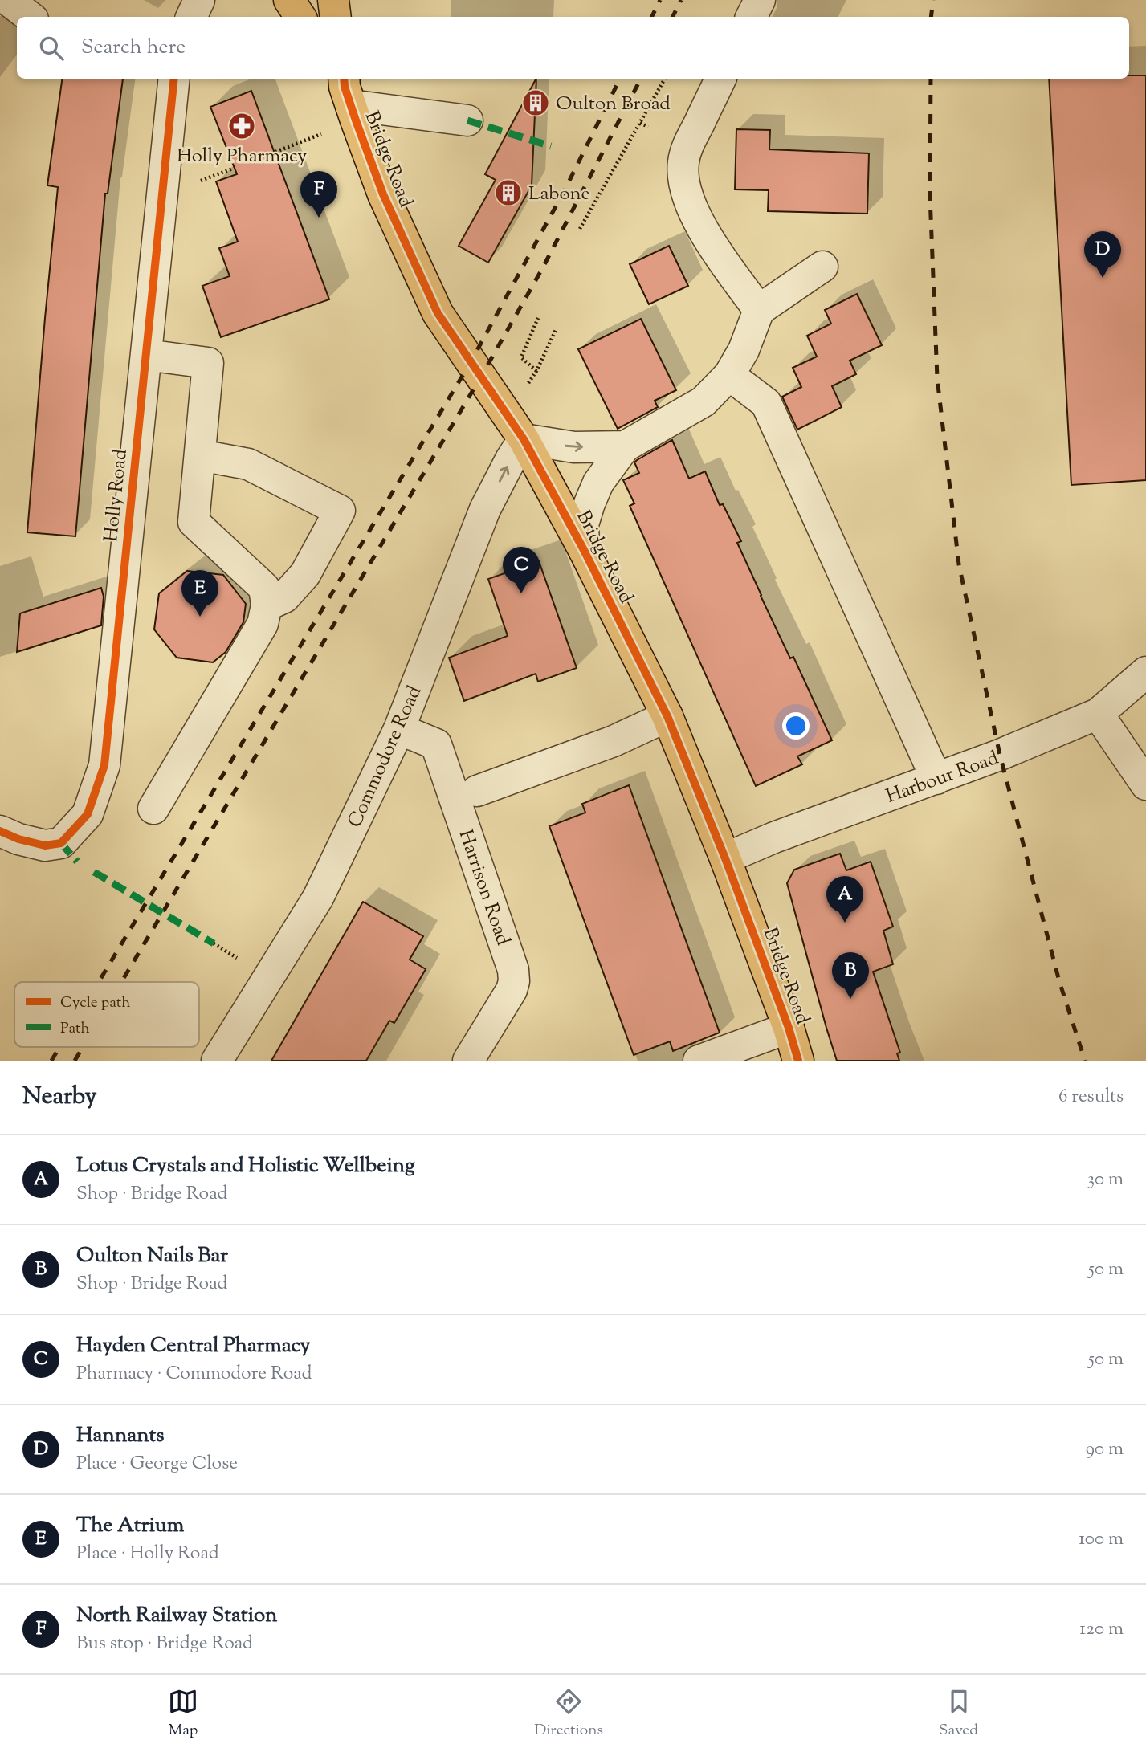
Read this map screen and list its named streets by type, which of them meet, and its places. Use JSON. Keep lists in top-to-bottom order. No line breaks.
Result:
{"streets":{"highway":["Bridge Road"],"street":["Holly Road","Commodore Road","Harbour Road","Harrison Road"]},"crossings":[["Bridge Road","Commodore Road"],["Bridge Road","Harbour Road"],["Commodore Road","Harrison Road"]],"places":{"building":["Oulton Broad","Labone"],"pharmacy":["Holly Pharmacy"]},"legend":["Cycle path","Path"],"page":{"search":"Search here","pins":["F","D","C","E","A","B"],"heading":["Nearby","6 results"],"list":[{"mark":"A","name":"Lotus Crystals and Holistic Wellbeing","note":"Shop · Bridge Road","value":"30 m"},{"mark":"B","name":"Oulton Nails Bar","note":"Shop · Bridge Road","value":"50 m"},{"mark":"C","name":"Hayden Central Pharmacy","note":"Pharmacy · Commodore Road","value":"50 m"},{"mark":"D","name":"Hannants","note":"Place · George Close","value":"90 m"},{"mark":"E","name":"The Atrium","note":"Place · Holly Road","value":"100 m"},{"mark":"F","name":"North Railway Station","note":"Bus stop · Bridge Road","value":"120 m"}],"nav":["Map","Directions","Saved"]}}
